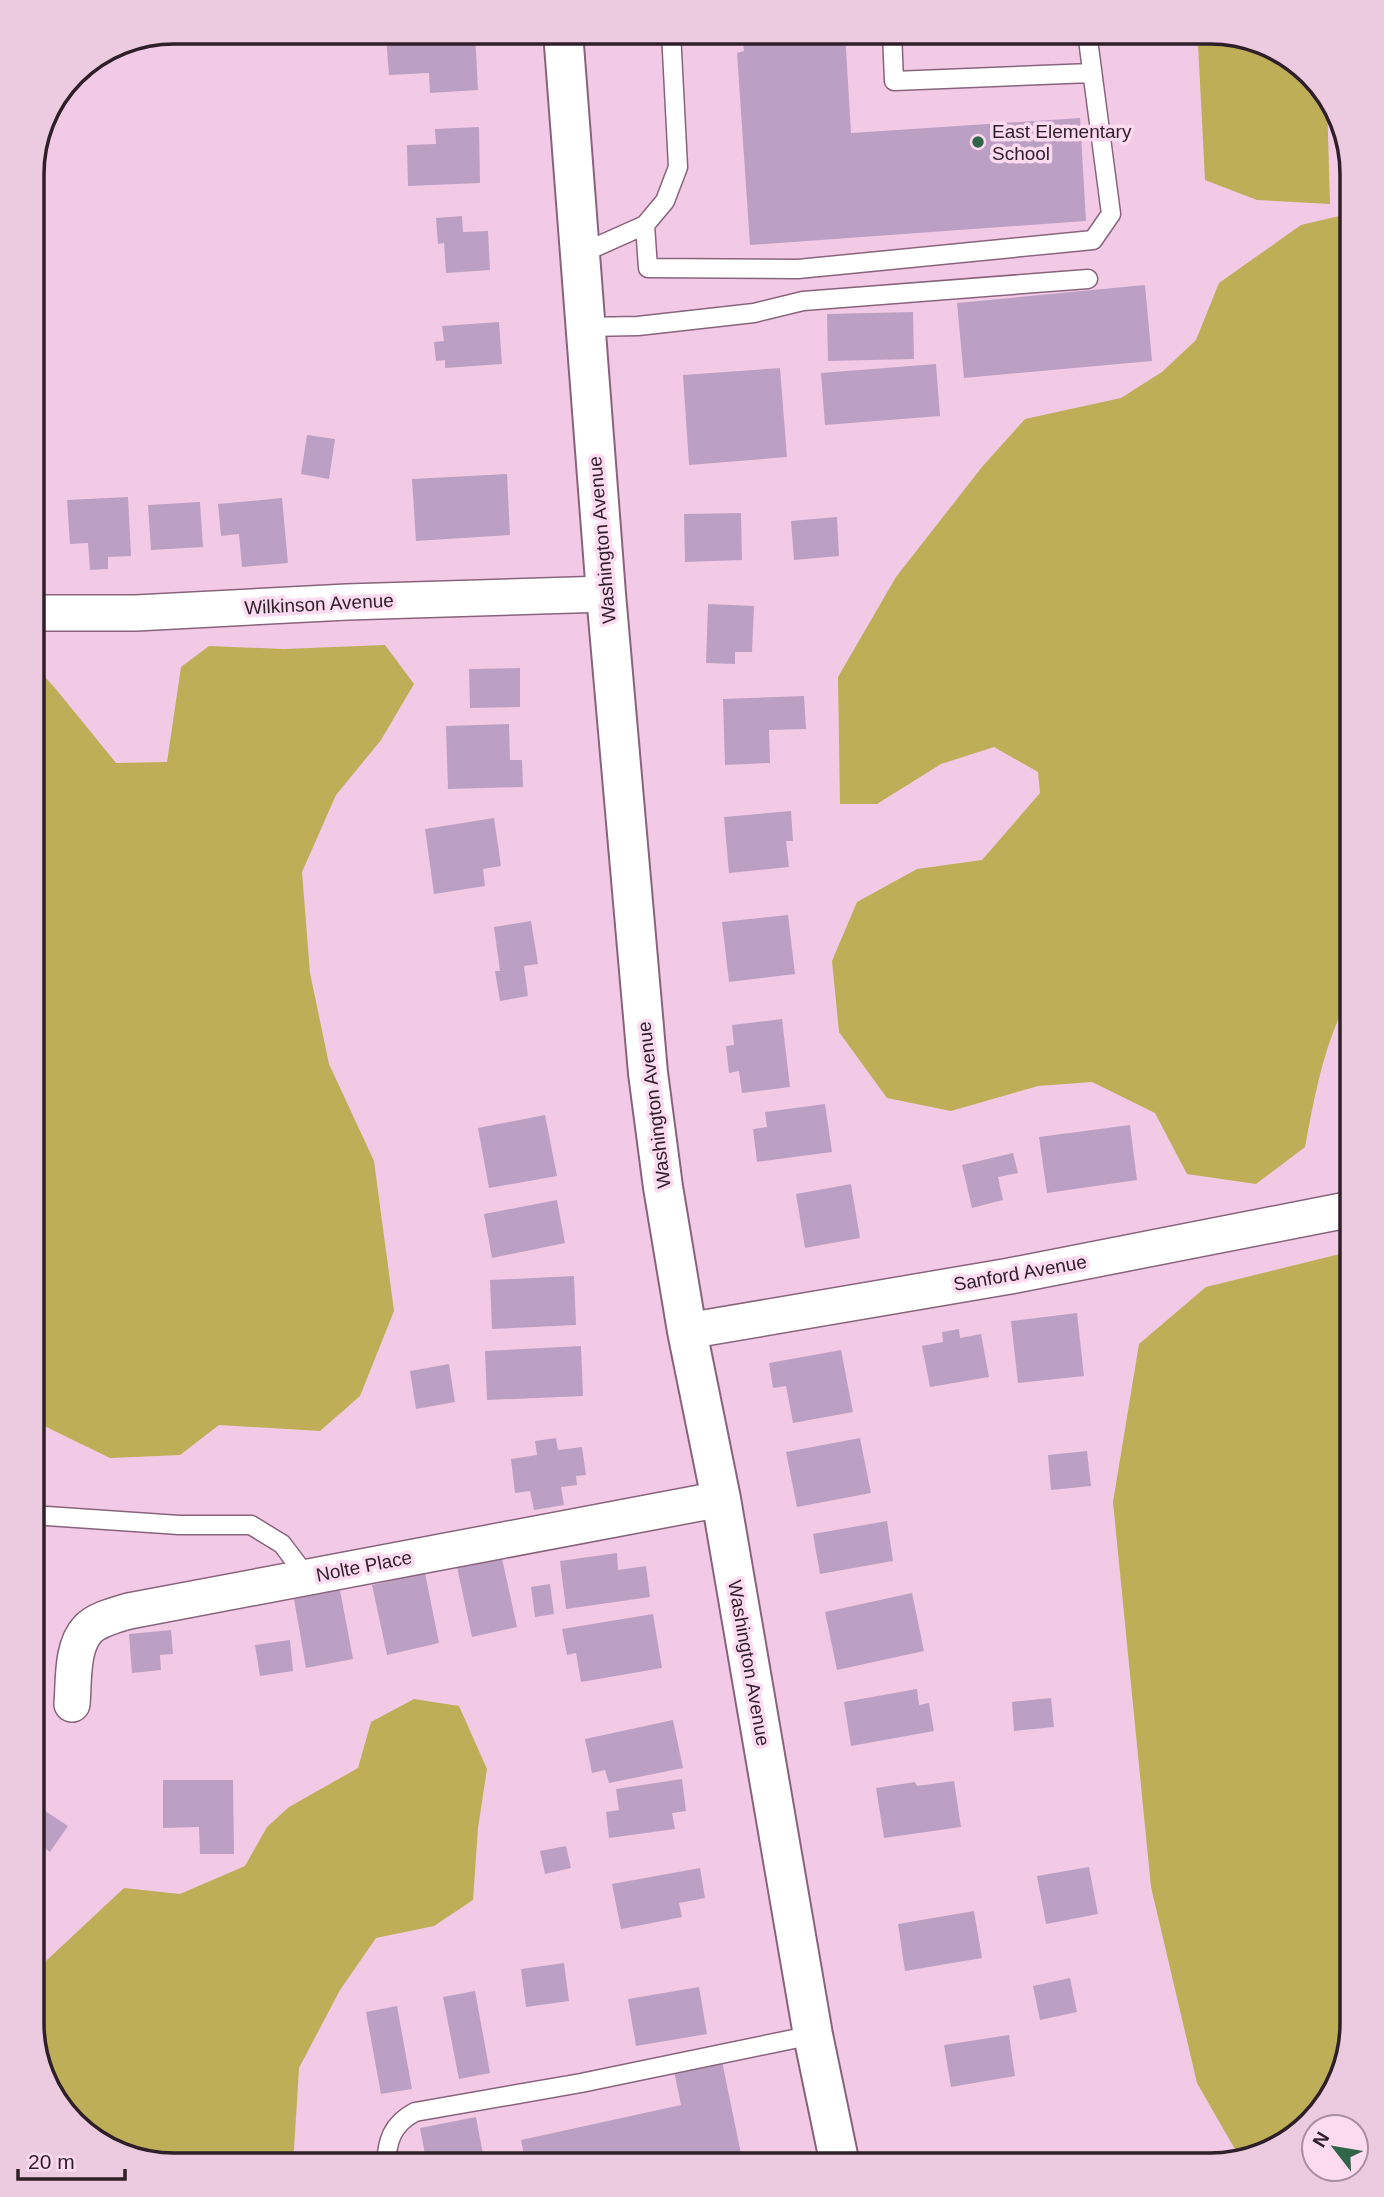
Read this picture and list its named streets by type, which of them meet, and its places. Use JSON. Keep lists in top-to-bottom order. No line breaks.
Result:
{"streets":{"main road":["Washington Avenue"],"street":["Wilkinson Avenue","Sanford Avenue","Nolte Place"]},"crossings":[["Washington Avenue","Wilkinson Avenue"],["Washington Avenue","Sanford Avenue"],["Washington Avenue","Nolte Place"]],"places":["East Elementary School"],"scale_bar":"20 m","north":"top left"}
